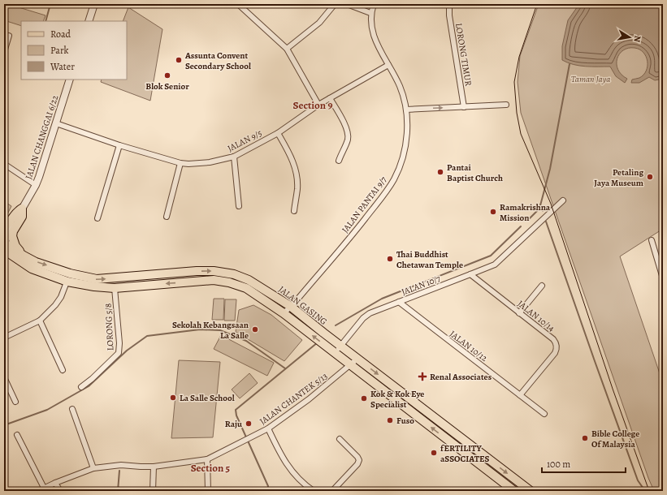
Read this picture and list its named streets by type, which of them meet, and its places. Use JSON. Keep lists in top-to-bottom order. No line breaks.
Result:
{"streets":{"main road":["JALAN GASING"],"street":["LORONG TIMUR","JALAN CHANGGAI 6/22","JALAN 9/5","JALAN PANTAI 9/7","JALAN 10/7","JALAN 10/14","LORONG 5/8","JALAN 10/12","JALAN CHANTEK 5/13"]},"crossings":[["JALAN CHANGGAI 6/22","JALAN 9/5"],["JALAN CHANGGAI 6/22","JALAN GASING"],["JALAN 9/5","JALAN PANTAI 9/7"],["JALAN PANTAI 9/7","JALAN GASING"],["JALAN 10/7","JALAN GASING"],["JALAN 10/7","JALAN 10/14"],["JALAN 10/7","JALAN 10/12"],["JALAN GASING","LORONG 5/8"],["JALAN GASING","JALAN CHANTEK 5/13"],["JALAN 10/14","JALAN 10/12"]],"districts":["Section 9","Section 5"],"parks":["Taman Jaya"],"places":{"other":["Assunta Convent Secondary School","Blok Senior","Pantai Baptist Church","Petaling Jaya Museum","Ramakrishna Mission","Thai Buddhist Chetawan Temple","Sekolah Kebangsaan La Salle","La Salle School","Kok & Kok Eye Specialist","Fuso","Raju","Bible College Of Malaysia","fERTILITY aSSOCIATES"],"health":["Renal Associates"]},"legend":["Road","Park","Water"],"scale_bar":"100 m","north":"right"}
